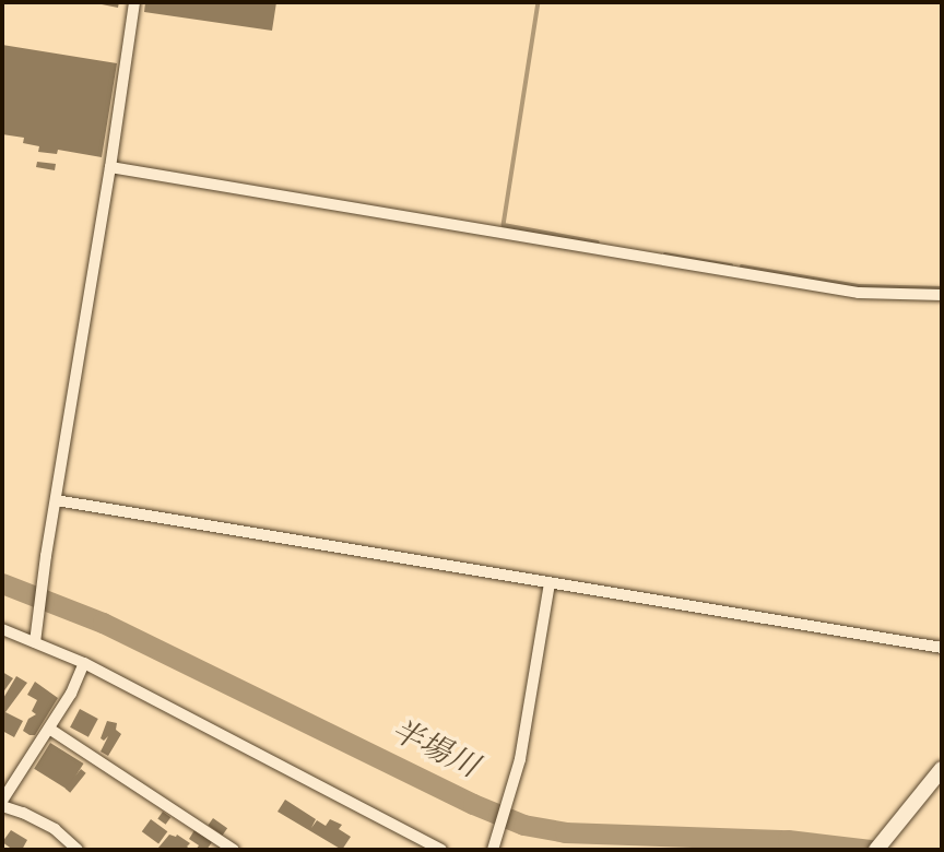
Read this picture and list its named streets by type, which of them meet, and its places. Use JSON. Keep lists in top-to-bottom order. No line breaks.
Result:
{"water":["半場川"]}
